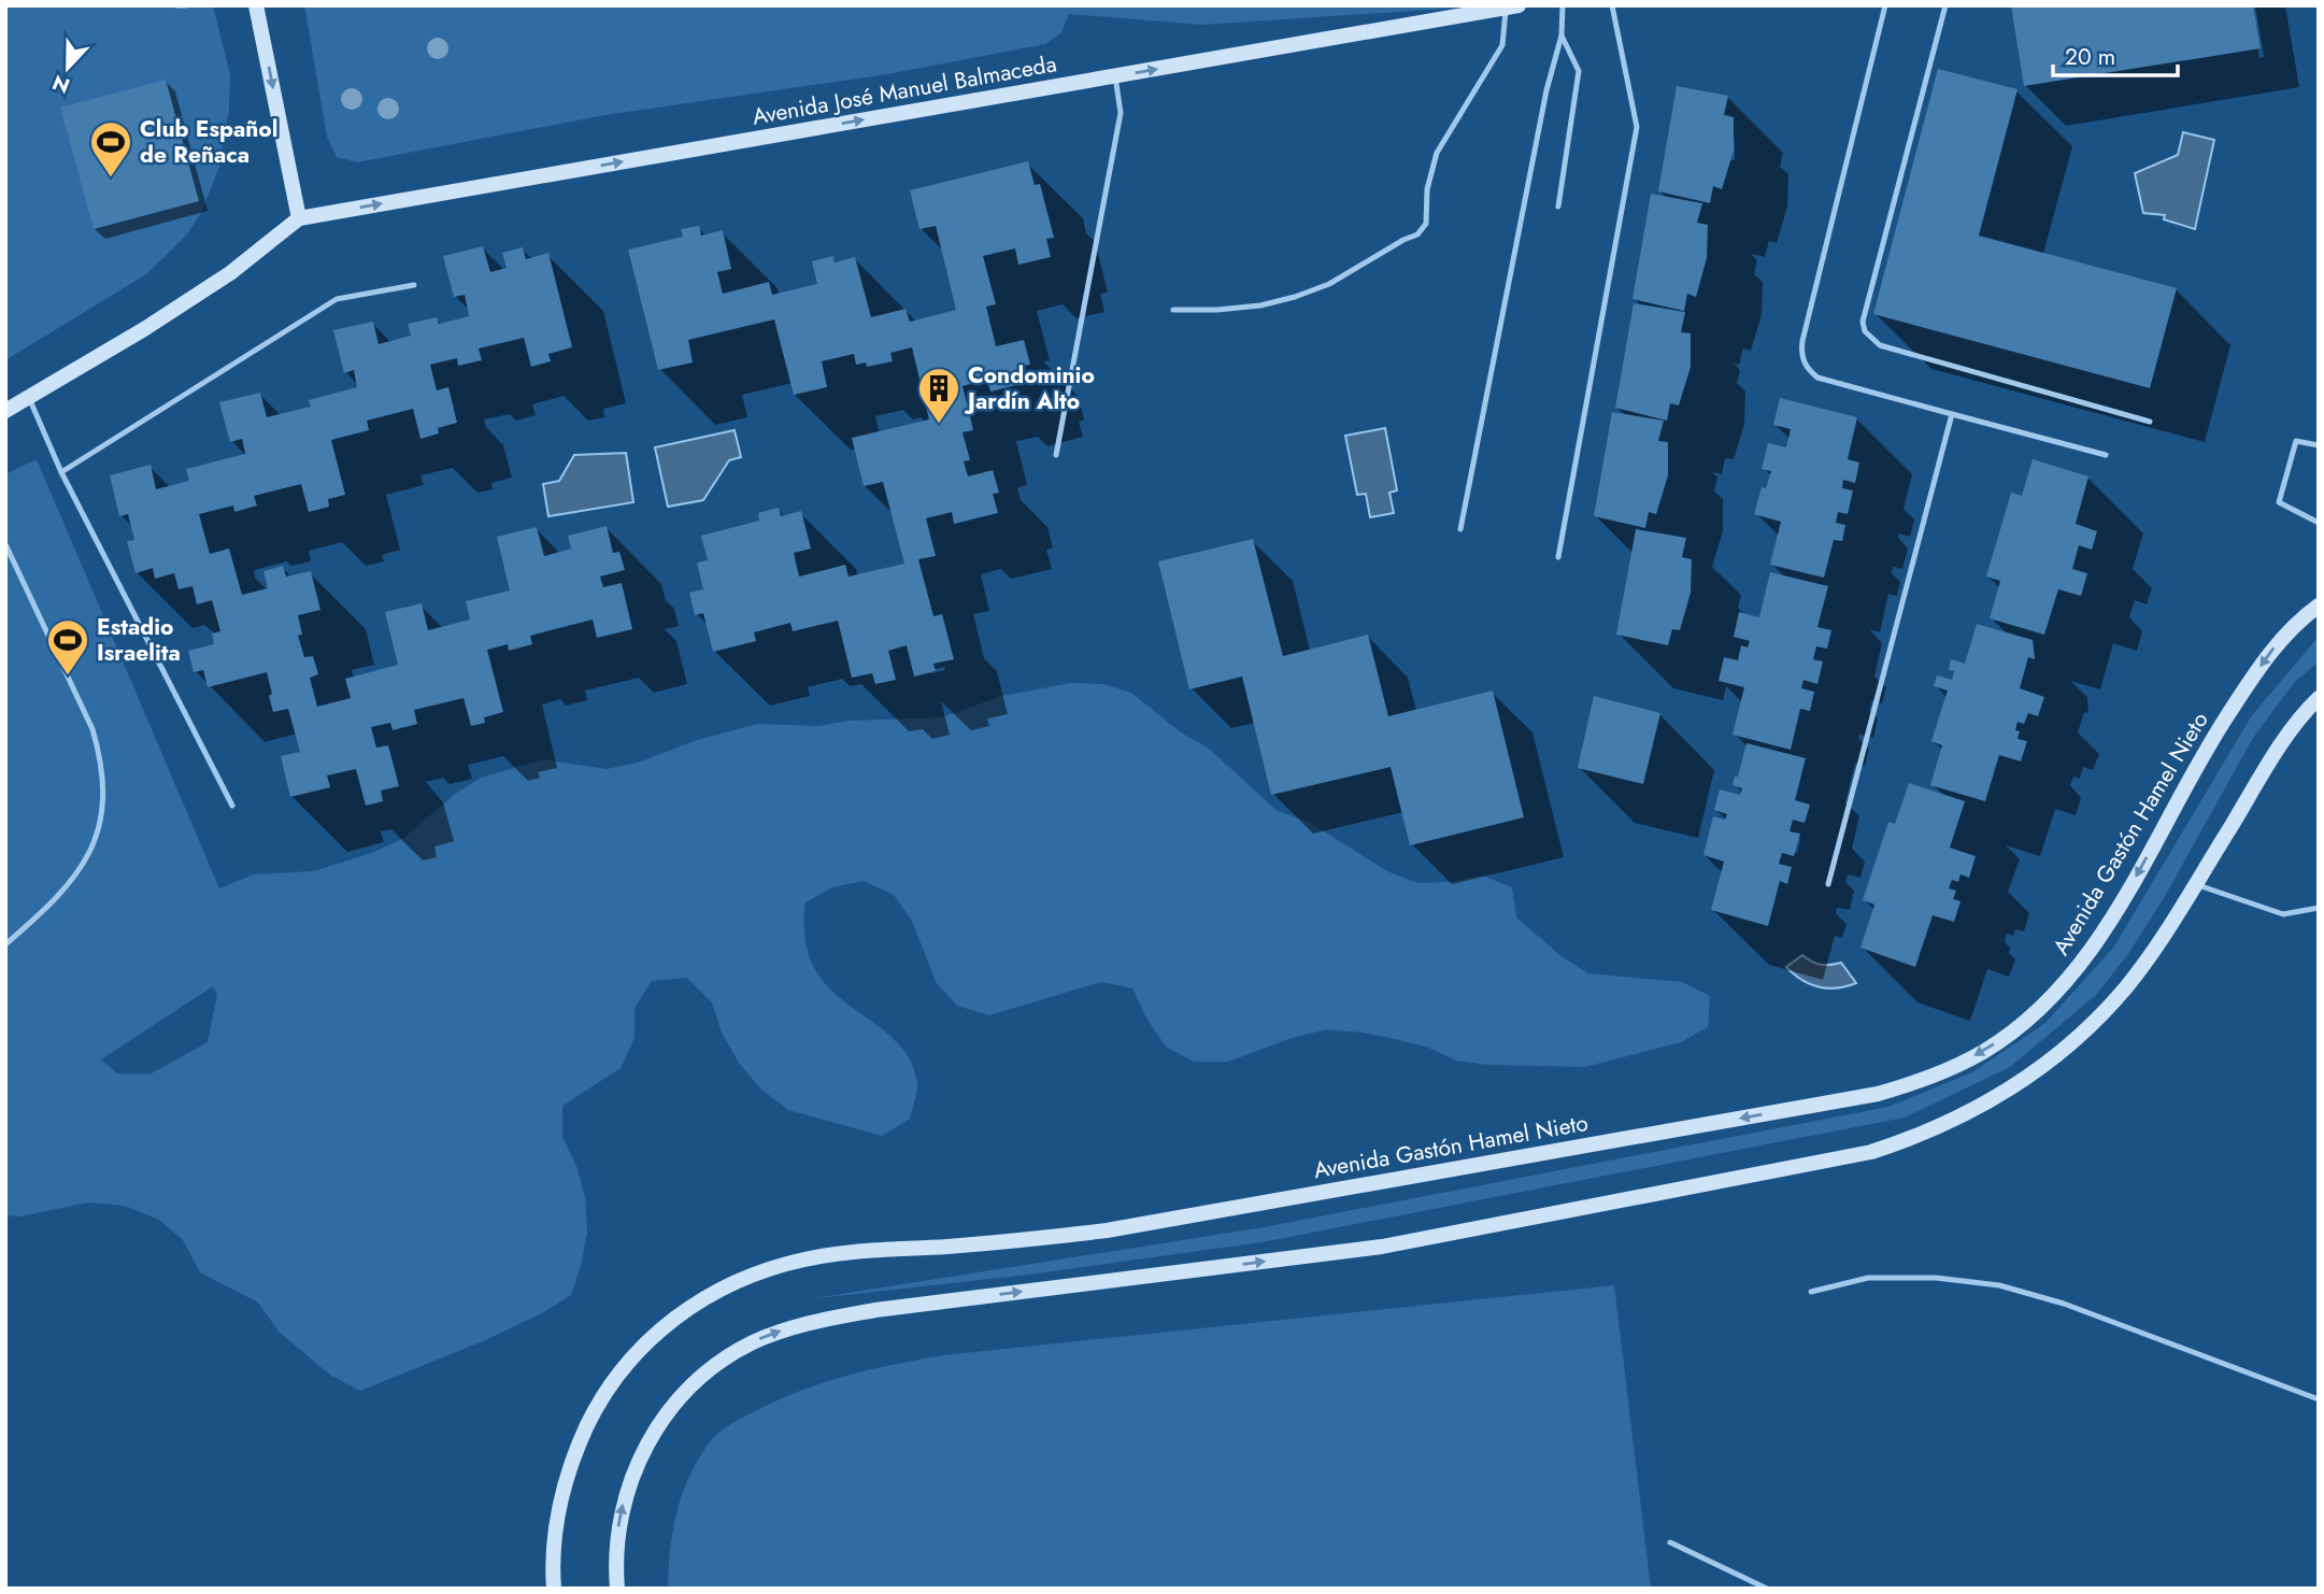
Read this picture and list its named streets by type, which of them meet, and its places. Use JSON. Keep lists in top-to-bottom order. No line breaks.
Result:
{"streets":{"main road":["Avenida José Manuel Balmaceda","Avenida Gastón Hamel Nieto"]},"one_way":["Avenida José Manuel Balmaceda"],"places":{"sports":["Club Español de Reñaca","Estadio Israelita"],"building":["Condominio Jardín Alto"]},"scale_bar":"20 m","north":"bottom"}
